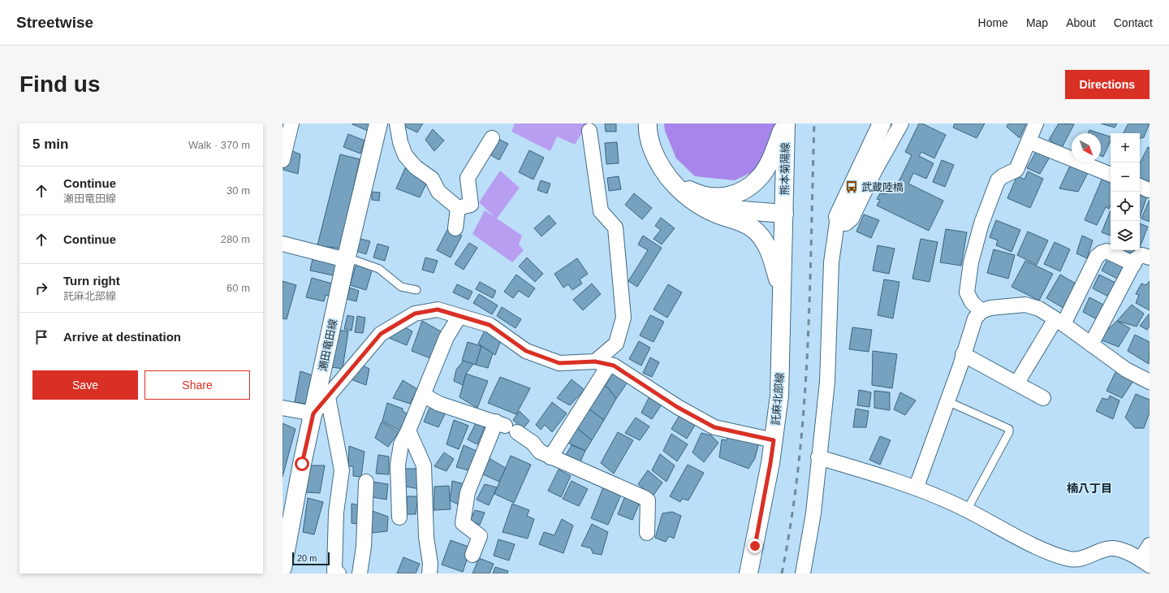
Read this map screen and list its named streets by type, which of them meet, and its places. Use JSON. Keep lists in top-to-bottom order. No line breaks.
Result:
{"streets":{"main road":["熊本菊陽線","瀬田竜田線","託麻北部線"]},"crossings":[["熊本菊陽線","託麻北部線"]],"districts":["楠八丁目"],"places":{"bus stop":["武蔵陸橋"]},"scale_bar":"20 m","north":"bottom right","page":{"header":"Streetwise","nav":["Home","Map","About","Contact"],"buttons":["Directions",["Save","Share"]],"title":"Find us","heading":["5 min","Walk · 370 m"],"map_buttons":["+","−"],"list":[["Continue","瀬田竜田線","30 m"],["Continue","280 m"],["Turn right","託麻北部線","60 m"],"Arrive at destination"],"scale":"20 m"}}
